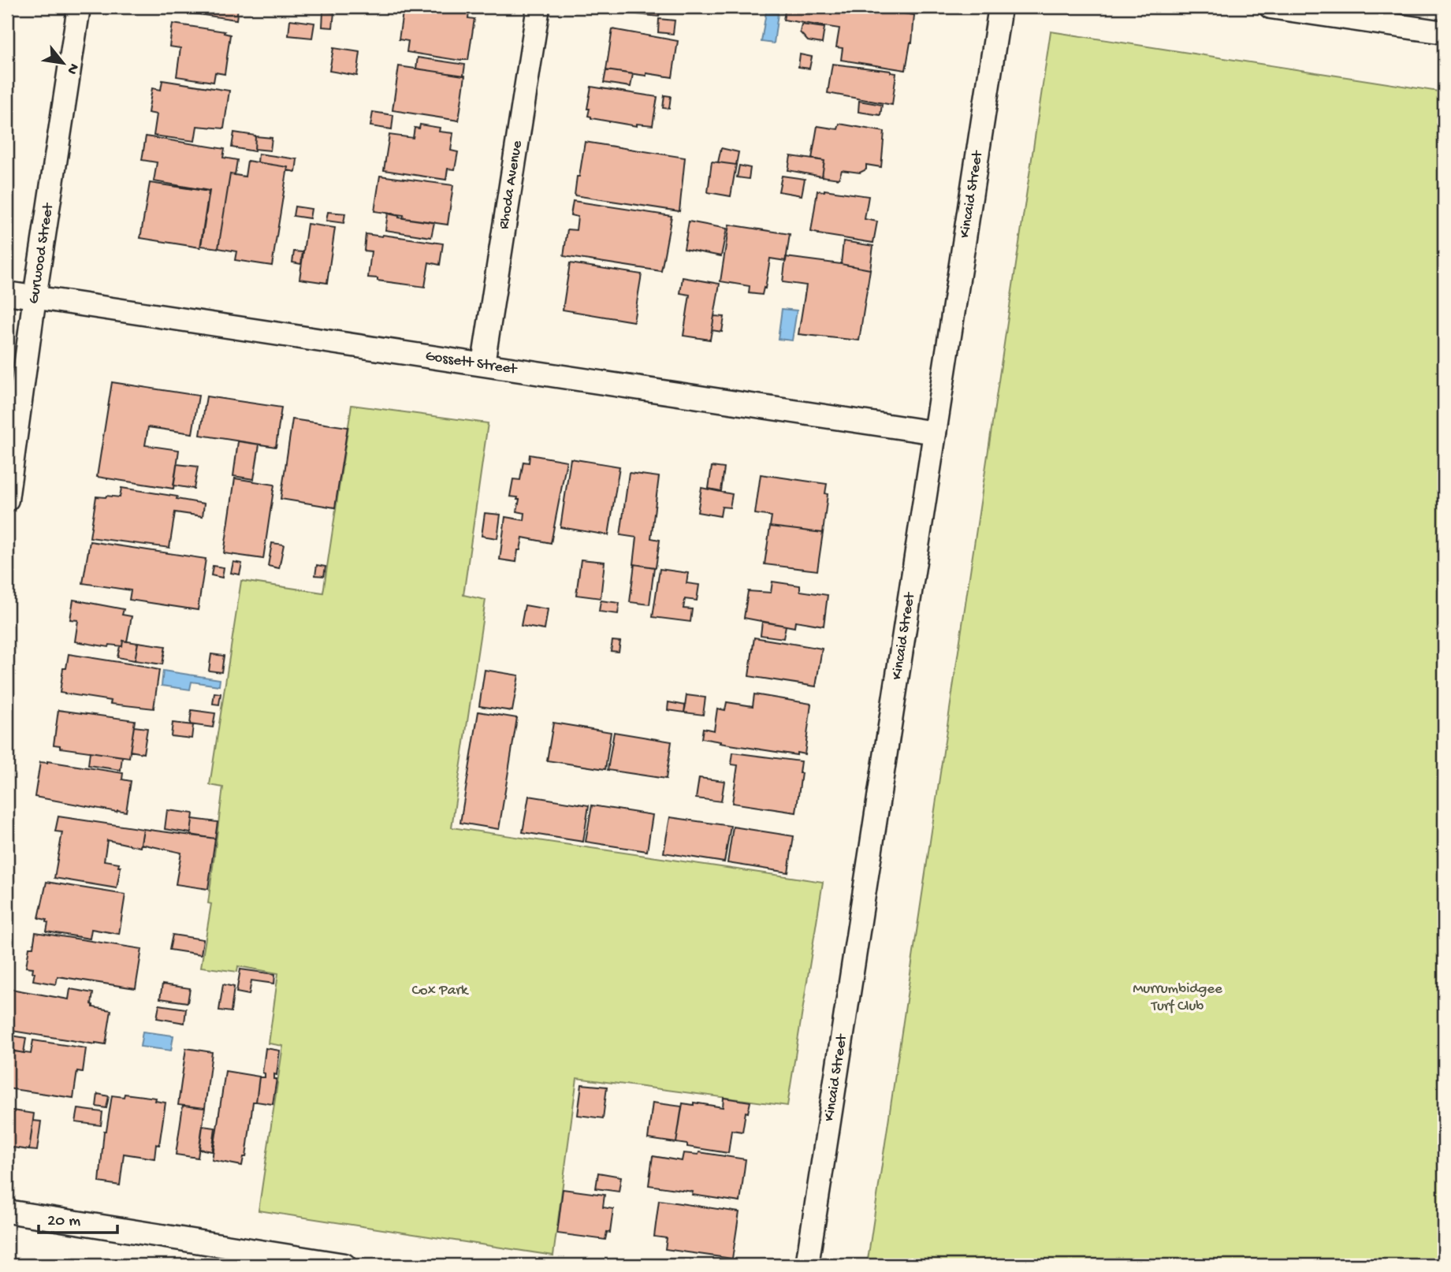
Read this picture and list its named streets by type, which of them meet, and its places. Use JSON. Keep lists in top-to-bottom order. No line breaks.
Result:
{"streets":{"street":["Rhoda Avenue","Kincaid Street","Gurwood Street","Gossett Street"]},"crossings":[["Rhoda Avenue","Gossett Street"],["Kincaid Street","Gossett Street"],["Gurwood Street","Gossett Street"]],"parks":["Murrumbidgee Turf Club","Cox Park"],"scale_bar":"20 m","north":"bottom right"}
